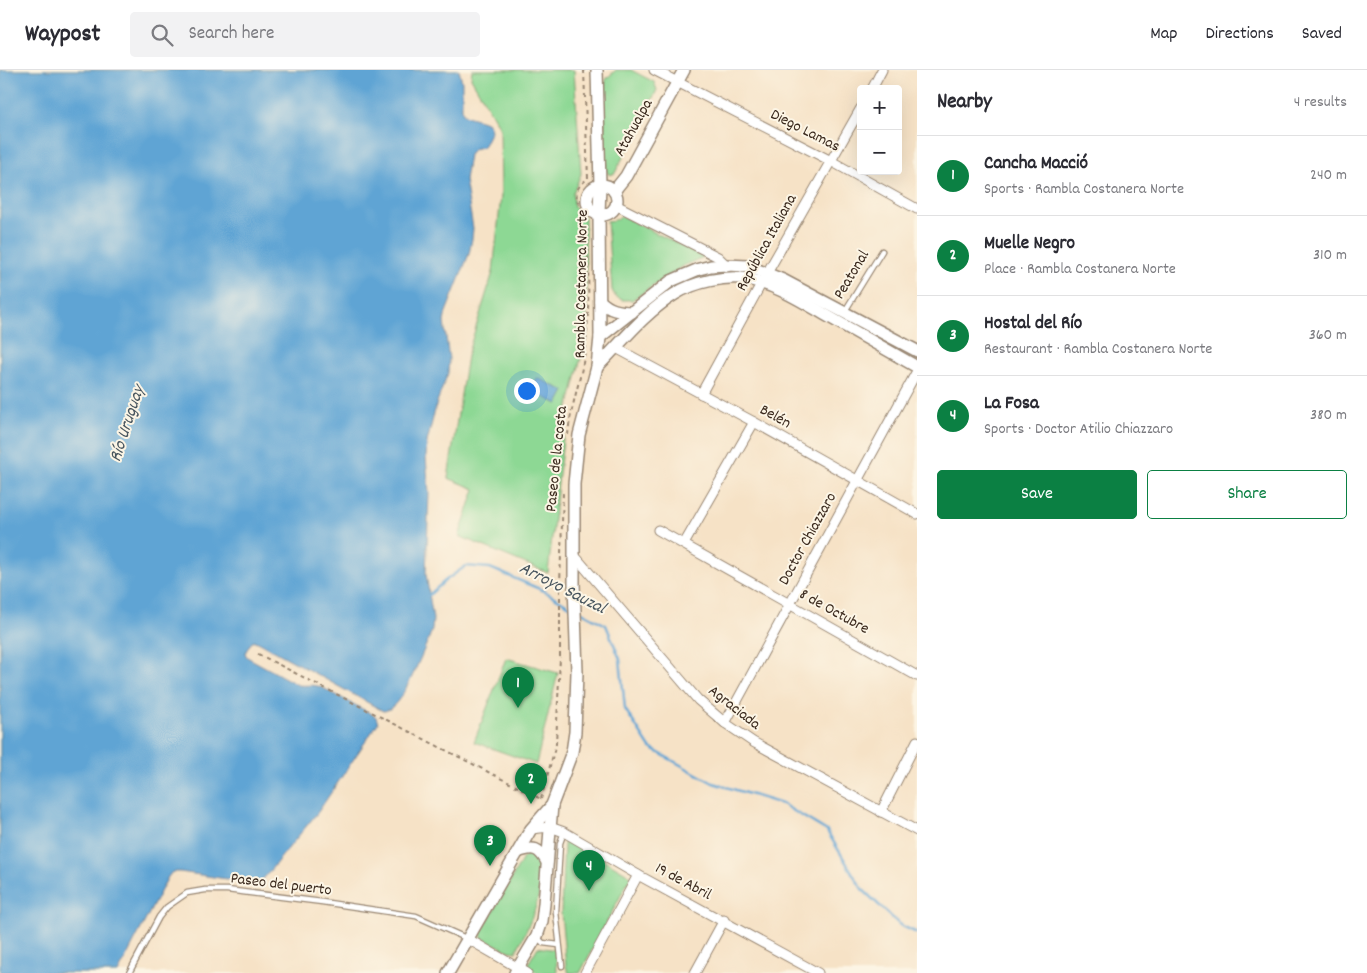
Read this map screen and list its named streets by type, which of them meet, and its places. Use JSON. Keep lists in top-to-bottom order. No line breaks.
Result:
{"streets":{"street":["Atahualpa","Diego Lamas","República Italiana","Rambla Costanera Norte","Belén","Doctor Chiazzaro","8 de Octubre","Agraciada","19 de Abril"],"lane":["Peatonal","Paseo del puerto"],"path":["Paseo de la costa"]},"crossings":[["Atahualpa","Diego Lamas"],["Atahualpa","Rambla Costanera Norte"],["Diego Lamas","República Italiana"],["República Italiana","Belén"],["Rambla Costanera Norte","Paseo de la costa"],["Rambla Costanera Norte","Agraciada"],["Rambla Costanera Norte","19 de Abril"],["Rambla Costanera Norte","Paseo del puerto"],["Belén","Doctor Chiazzaro"],["Doctor Chiazzaro","8 de Octubre"],["Doctor Chiazzaro","Agraciada"]],"water":["Río Uruguay","Arroyo Sauzal"],"page":{"header":"Waypost","search":"Search here","nav":["Map","Directions","Saved"],"heading":["Nearby","4 results"],"map_buttons":["+","−"],"list":[{"mark":"1","name":"Cancha Macció","note":"Sports · Rambla Costanera Norte","value":"240 m"},{"mark":"2","name":"Muelle Negro","note":"Place · Rambla Costanera Norte","value":"310 m"},{"mark":"3","name":"Hostal del Río","note":"Restaurant · Rambla Costanera Norte","value":"360 m"},{"mark":"4","name":"La Fosa","note":"Sports · Doctor Atilio Chiazzaro","value":"380 m"}],"buttons":["Save","Share"],"pins":["1","2","3","4"]}}
